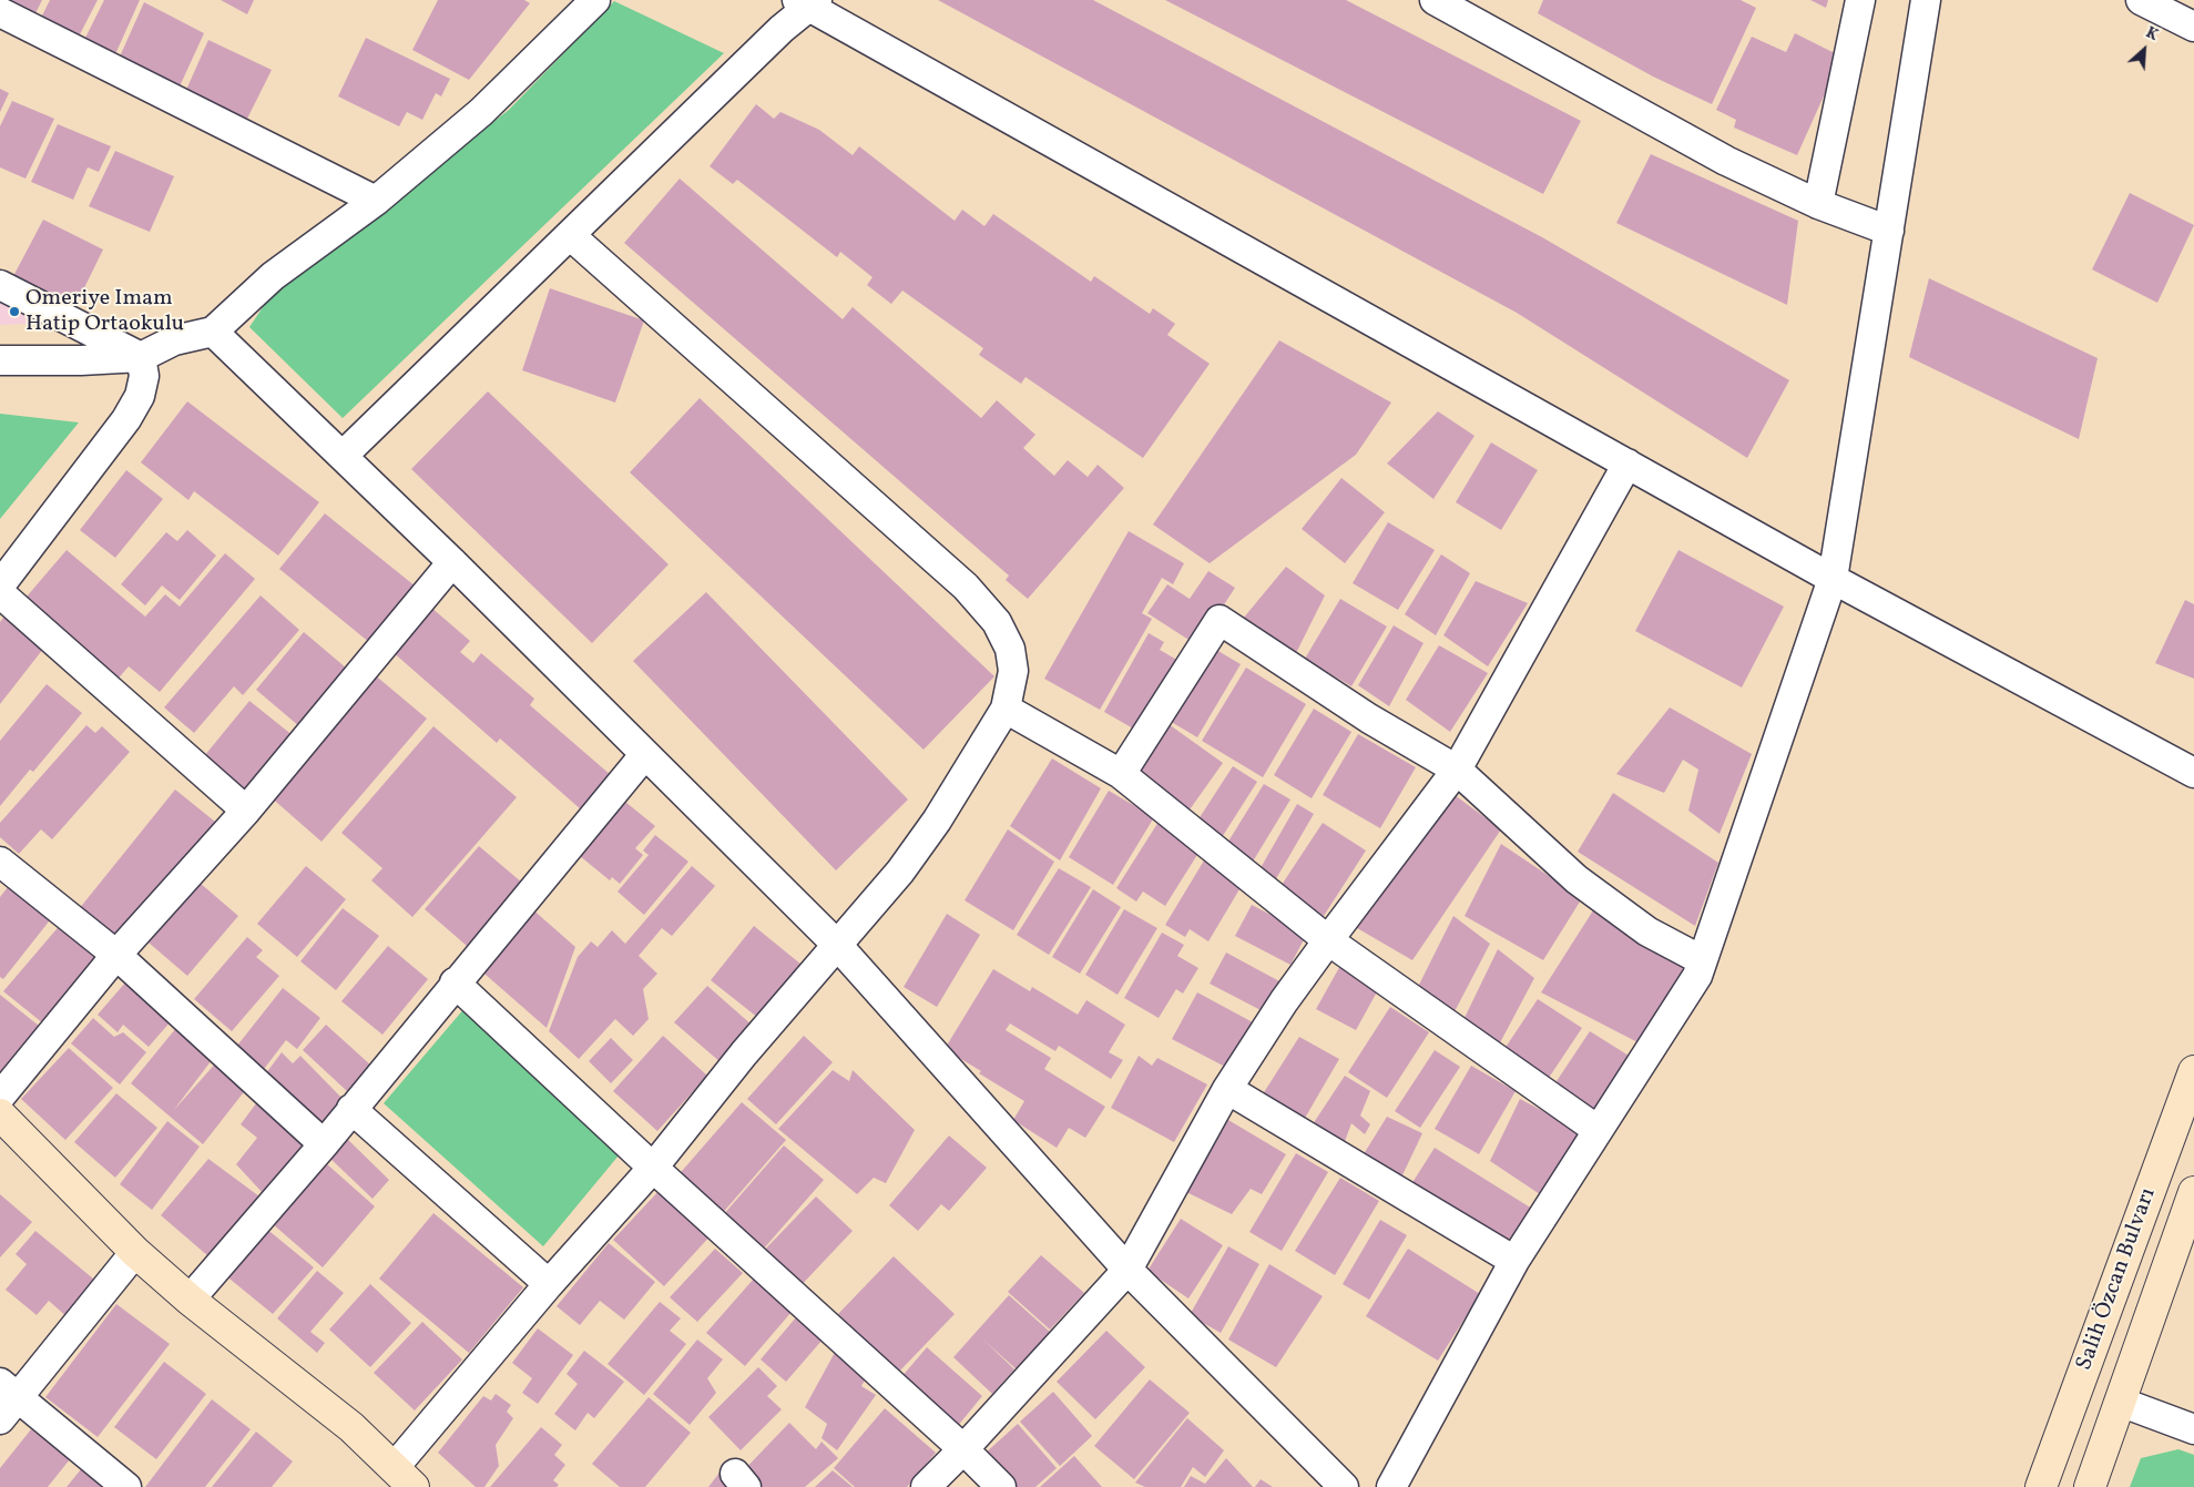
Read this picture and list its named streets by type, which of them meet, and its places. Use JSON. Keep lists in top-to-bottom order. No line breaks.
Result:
{"streets":{"main road":["Salih Özcan Bulvarı"]},"places":["Omeriye Imam Hatip Ortaokulu"],"north":"top right"}
